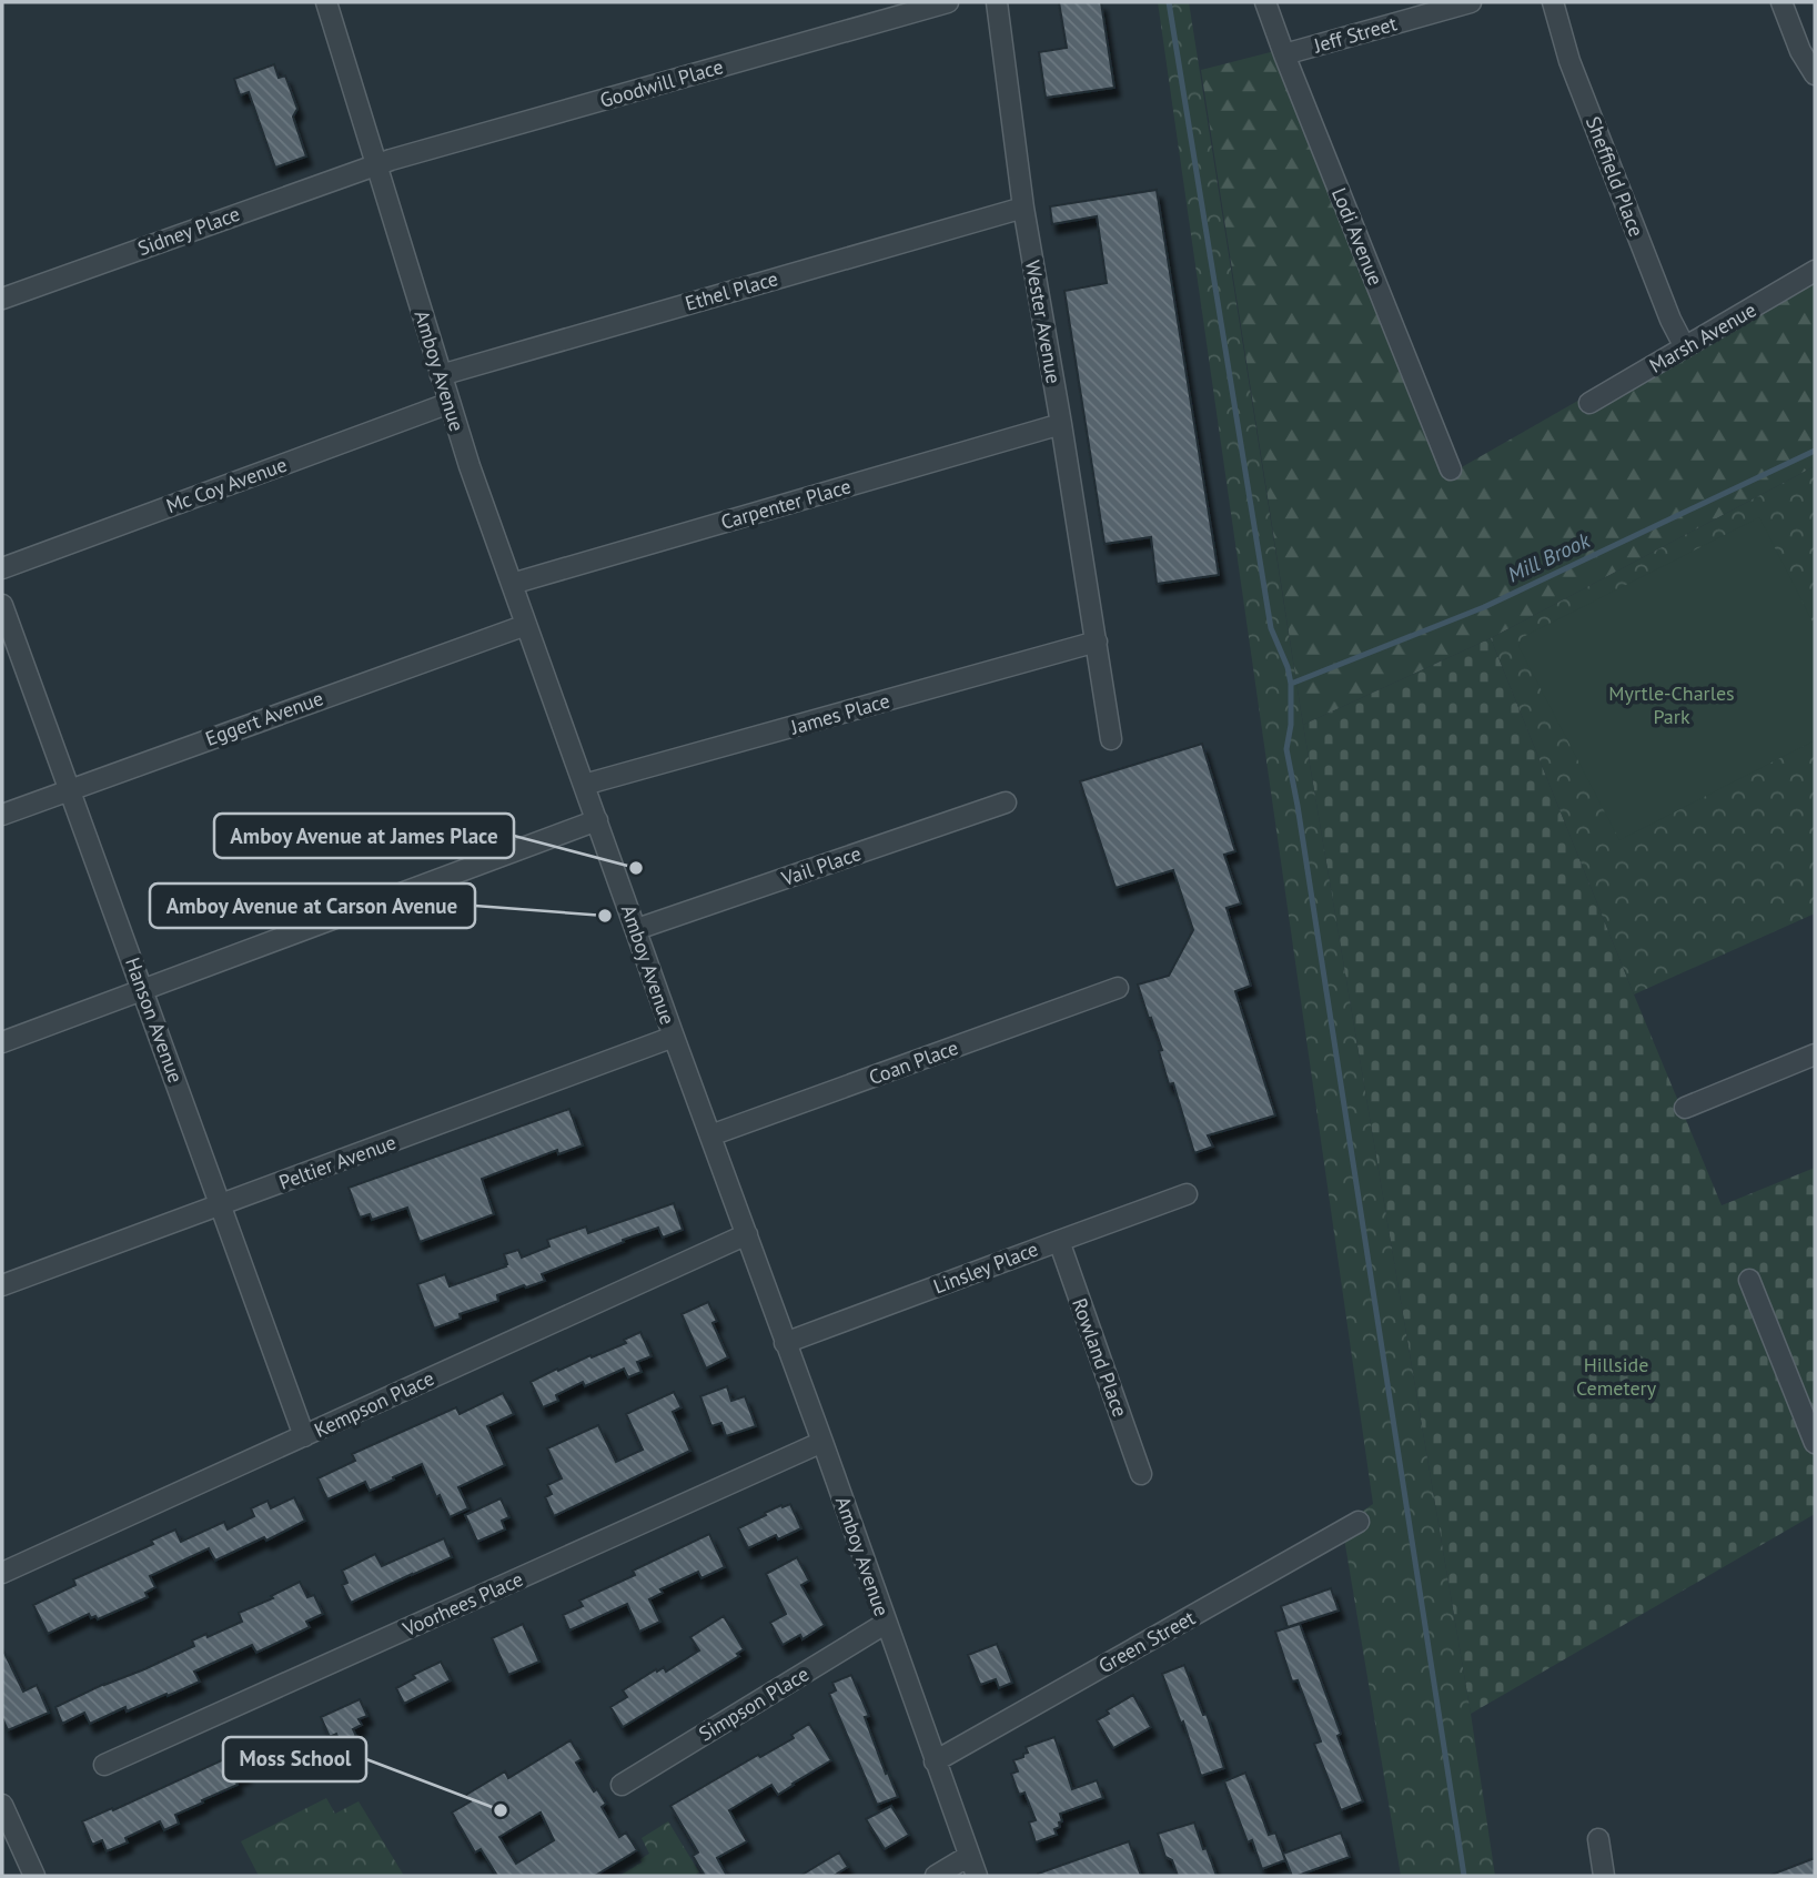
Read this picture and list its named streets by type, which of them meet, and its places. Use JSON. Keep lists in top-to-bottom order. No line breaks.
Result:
{"streets":{"street":["Jeff Street","Goodwill Place","Sheffield Place","Sidney Place","Lodi Avenue","Ethel Place","Wester Avenue","Marsh Avenue","Amboy Avenue","Mc Coy Avenue","Carpenter Place","James Place","Eggert Avenue","Vail Place","Hanson Avenue","Coan Place","Peltier Avenue","Linsley Place","Rowland Place","Kempson Place","Voorhees Place","Green Street","Simpson Place"]},"crossings":[["Jeff Street","Lodi Avenue"],["Goodwill Place","Sidney Place"],["Goodwill Place","Amboy Avenue"],["Sheffield Place","Marsh Avenue"],["Sidney Place","Amboy Avenue"],["Ethel Place","Wester Avenue"],["Ethel Place","Amboy Avenue"],["Wester Avenue","Carpenter Place"],["Wester Avenue","James Place"],["Amboy Avenue","Mc Coy Avenue"],["Amboy Avenue","Carpenter Place"],["Amboy Avenue","James Place"],["Amboy Avenue","Eggert Avenue"],["Amboy Avenue","Vail Place"],["Amboy Avenue","Coan Place"],["Amboy Avenue","Peltier Avenue"],["Amboy Avenue","Linsley Place"],["Amboy Avenue","Kempson Place"],["Amboy Avenue","Voorhees Place"],["Amboy Avenue","Green Street"],["Amboy Avenue","Simpson Place"],["Eggert Avenue","Hanson Avenue"],["Hanson Avenue","Peltier Avenue"],["Hanson Avenue","Kempson Place"],["Linsley Place","Rowland Place"]],"water":["Mill Brook"],"parks":["Myrtle-Charles Park","Hillside Cemetery"],"places":["Amboy Avenue at James Place","Amboy Avenue at Carson Avenue","Moss School"]}
